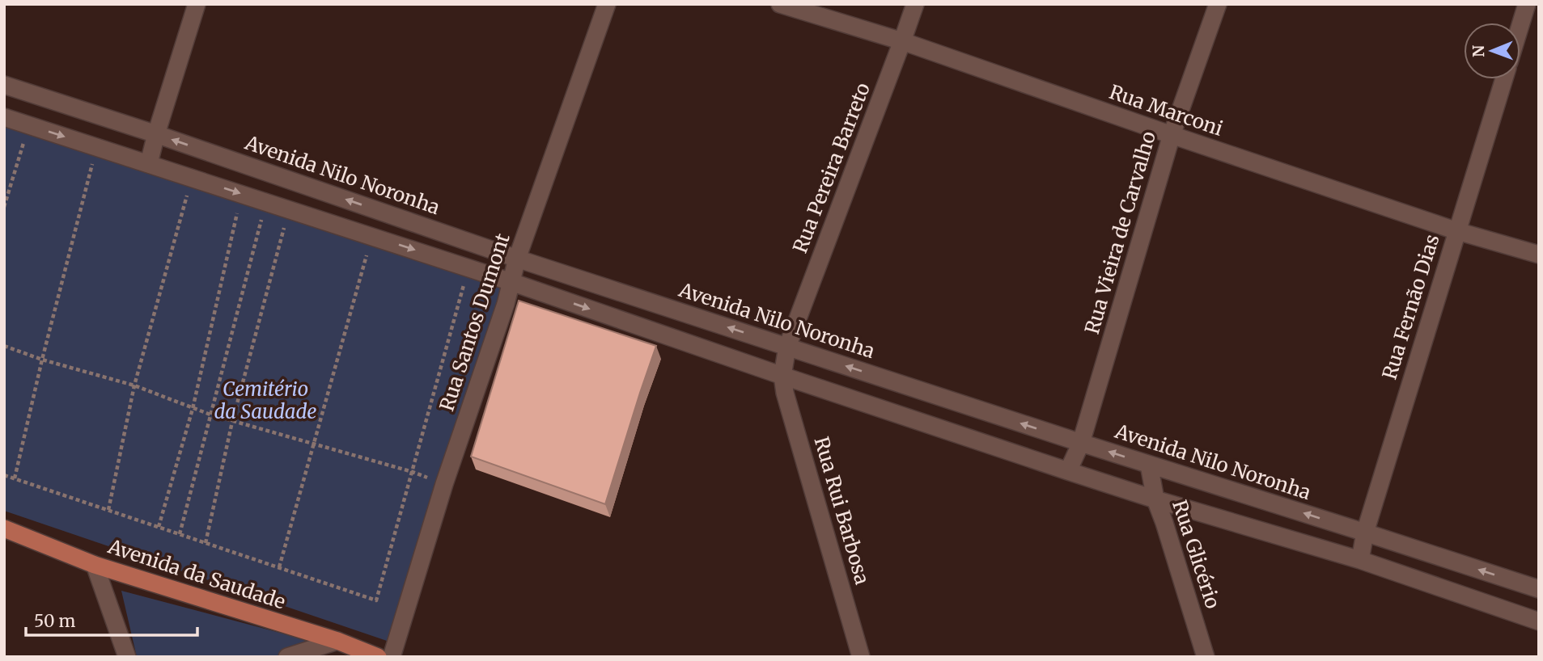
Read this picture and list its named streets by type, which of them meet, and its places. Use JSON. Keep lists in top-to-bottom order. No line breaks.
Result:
{"streets":{"main road":["Avenida da Saudade"],"street":["Rua Marconi","Rua Pereira Barreto","Avenida Nilo Noronha","Rua Vieira de Carvalho","Rua Fernão Dias","Rua Santos Dumont","Rua Rui Barbosa","Rua Glicério"]},"crossings":[["Rua Marconi","Rua Pereira Barreto"],["Rua Marconi","Rua Vieira de Carvalho"],["Rua Marconi","Rua Fernão Dias"],["Rua Pereira Barreto","Avenida Nilo Noronha"],["Rua Pereira Barreto","Rua Rui Barbosa"],["Avenida Nilo Noronha","Rua Vieira de Carvalho"],["Avenida Nilo Noronha","Rua Fernão Dias"],["Avenida Nilo Noronha","Rua Santos Dumont"],["Avenida Nilo Noronha","Rua Glicério"]],"parks":["Cemitério da Saudade"],"scale_bar":"50 m","north":"left"}
